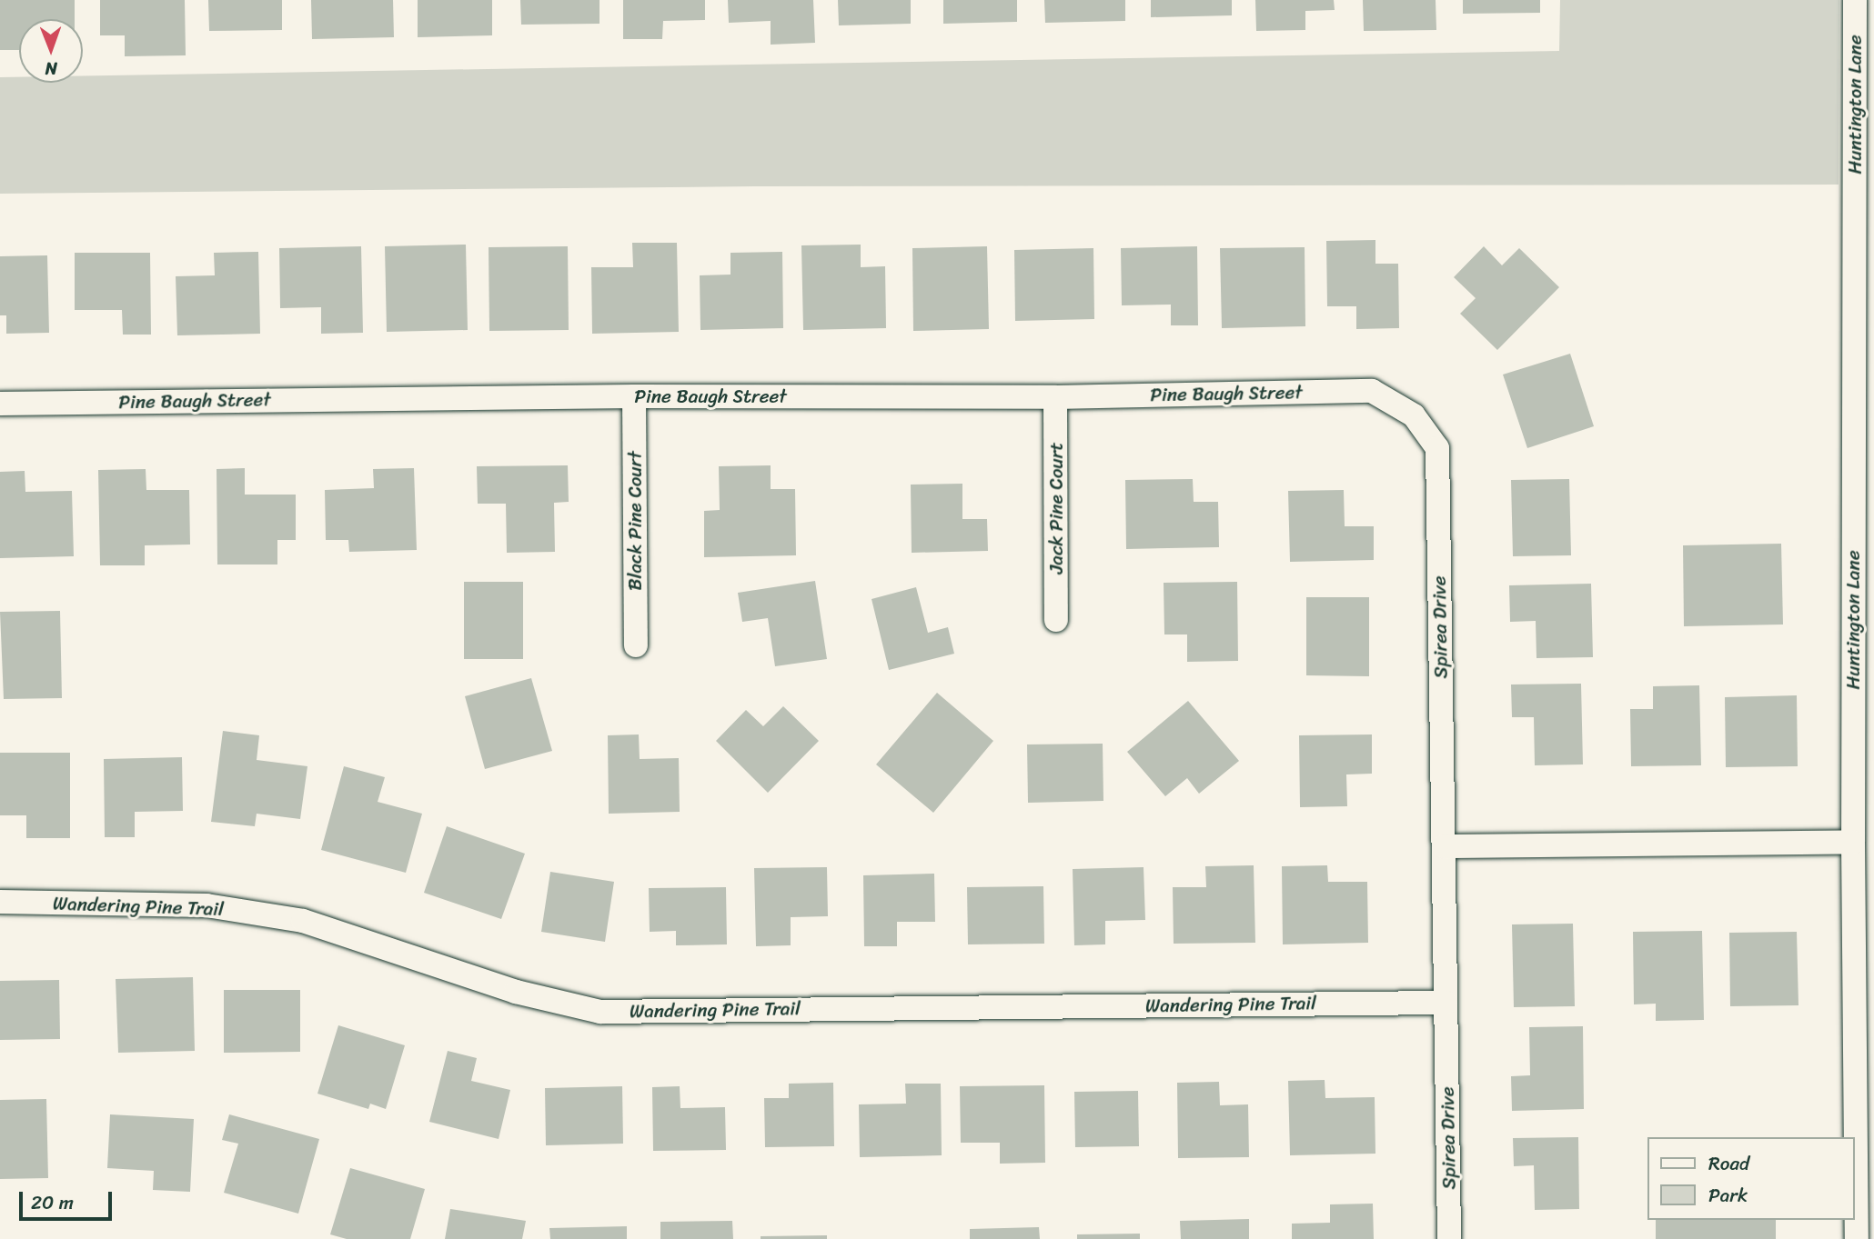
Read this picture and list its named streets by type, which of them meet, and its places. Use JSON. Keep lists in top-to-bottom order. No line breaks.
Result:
{"streets":{"street":["Huntington Lane","Pine Baugh Street","Jack Pine Court","Black Pine Court","Spirea Drive","Wandering Pine Trail"]},"crossings":[["Pine Baugh Street","Jack Pine Court"],["Pine Baugh Street","Black Pine Court"],["Pine Baugh Street","Spirea Drive"],["Spirea Drive","Wandering Pine Trail"]],"legend":["Road","Park"],"scale_bar":"20 m","north":"bottom"}
